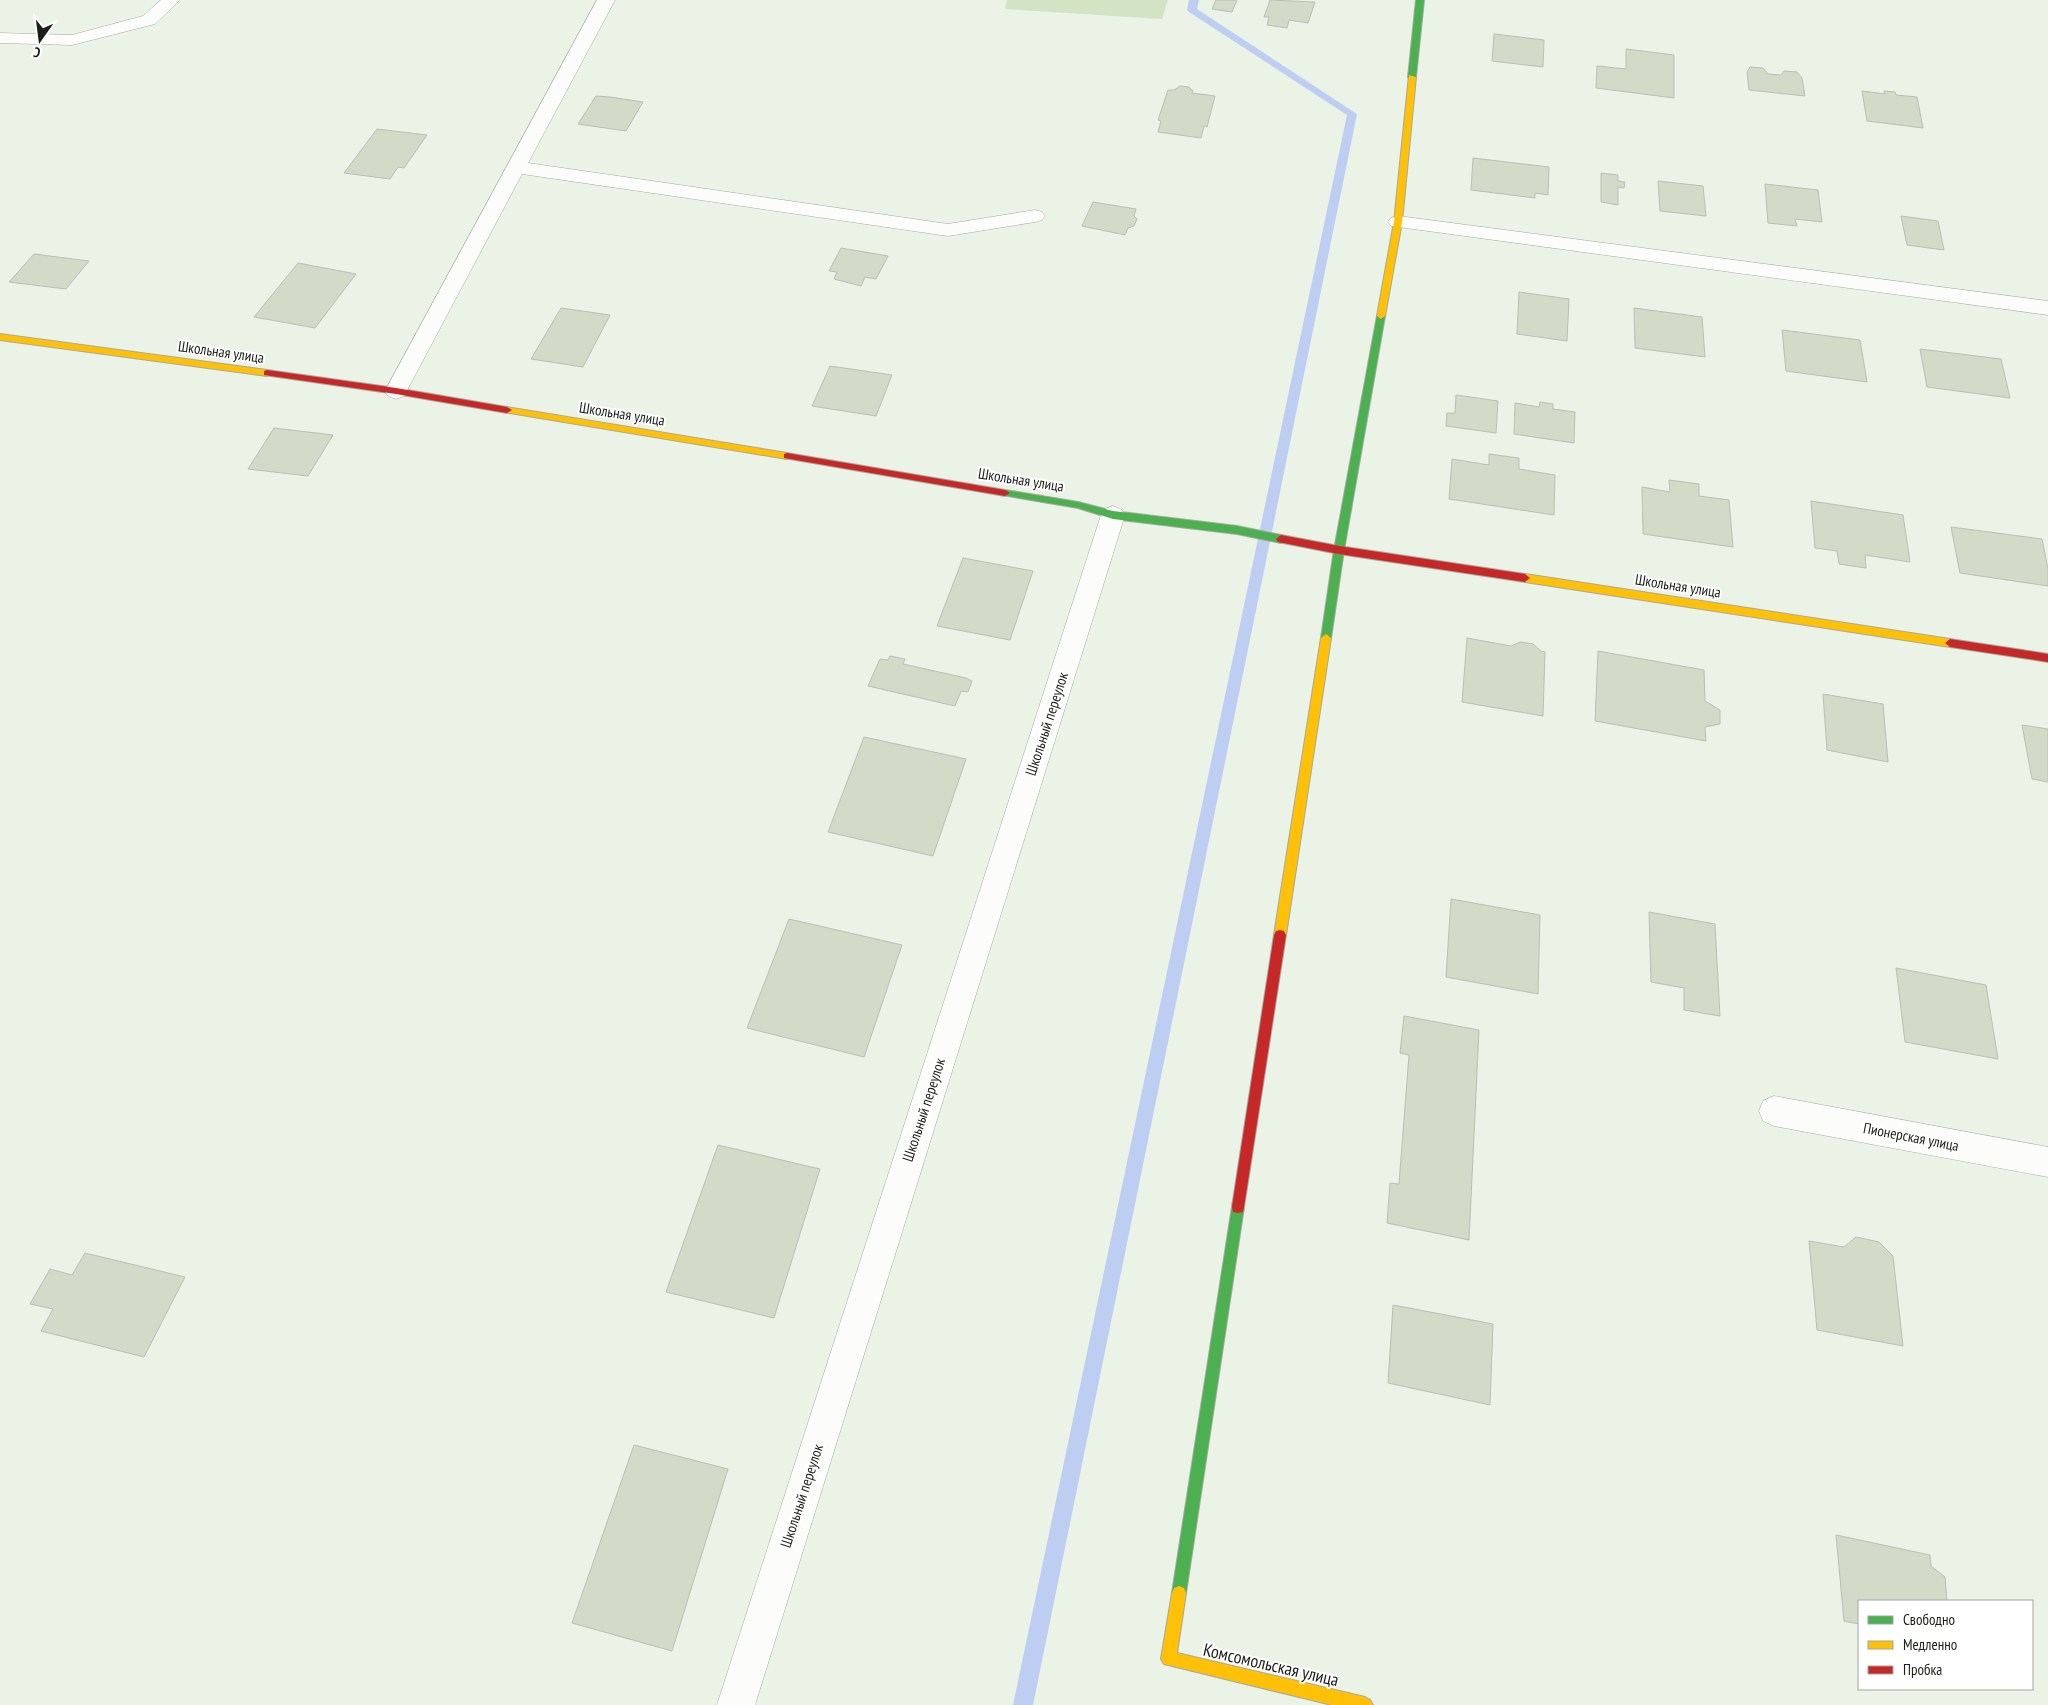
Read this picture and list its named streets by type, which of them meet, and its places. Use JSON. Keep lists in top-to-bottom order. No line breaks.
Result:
{"streets":{"street":["Школьная улица","Школьный переулок","Пионерская улица","Комсомольская улица"]},"crossings":[["Школьная улица","Школьный переулок"],["Школьная улица","Комсомольская улица"]],"legend":["Свободно","Медленно","Пробка"],"north":"bottom"}
